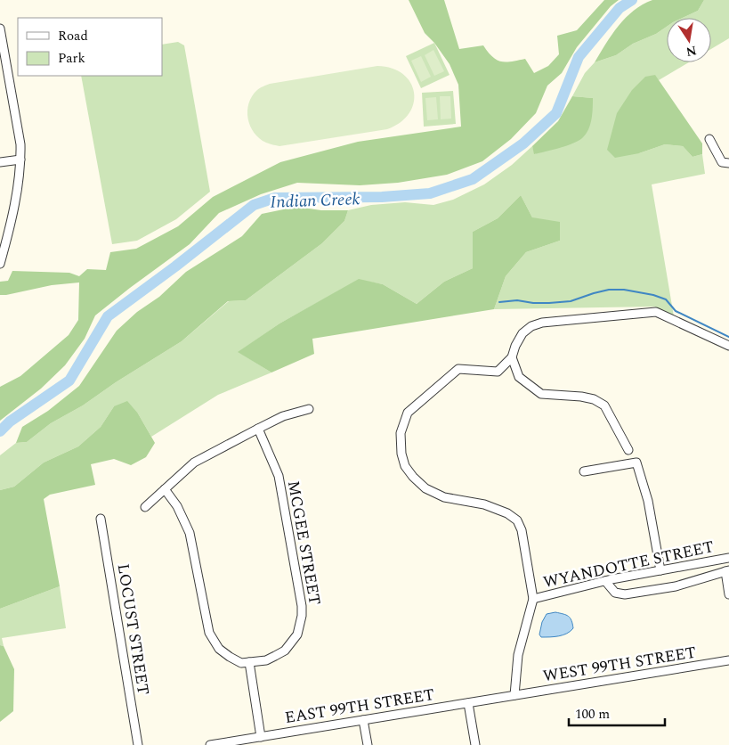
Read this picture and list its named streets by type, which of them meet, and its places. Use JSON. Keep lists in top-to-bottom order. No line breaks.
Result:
{"streets":{"street":["MCGEE STREET","WYANDOTTE STREET","LOCUST STREET","WEST 99TH STREET","EAST 99TH STREET"]},"crossings":[["WEST 99TH STREET","EAST 99TH STREET"]],"water":["Indian Creek"],"legend":["Road","Park"],"scale_bar":"100 m","north":"bottom"}
